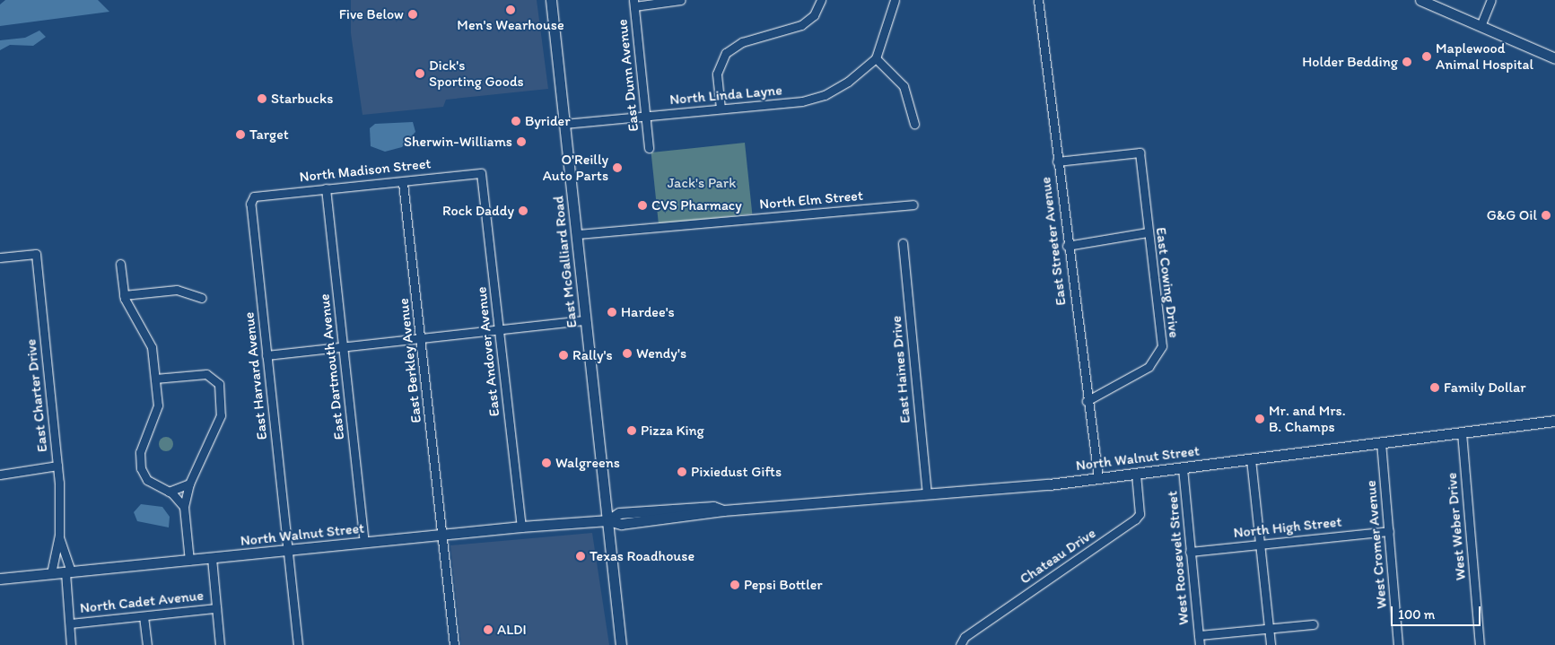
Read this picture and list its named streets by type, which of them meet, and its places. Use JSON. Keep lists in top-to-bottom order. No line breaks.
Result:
{"streets":{"main road":["East McGalliard Road","North Walnut Street"],"street":["East Dunn Avenue","North Linda Layne","North Madison Street","North Elm Street","East Streeter Avenue","East Cowing Drive","East Andover Avenue","East Berkley Avenue","East Dartmouth Avenue","East Haines Drive","East Harvard Avenue","East Charter Drive","West Weber Drive","North High Street","West Cromer Avenue","Chateau Drive","West Roosevelt Street","North Cadet Avenue"]},"crossings":[["East Dunn Avenue","North Linda Layne"],["North Linda Layne","East McGalliard Road"],["North Madison Street","East Andover Avenue"],["North Madison Street","East Berkley Avenue"],["North Madison Street","East Dartmouth Avenue"],["North Madison Street","East Harvard Avenue"],["North Elm Street","East McGalliard Road"],["East Streeter Avenue","East Cowing Drive"],["East Streeter Avenue","North Walnut Street"],["East McGalliard Road","North Walnut Street"],["East Andover Avenue","North Walnut Street"],["East Berkley Avenue","North Walnut Street"],["East Dartmouth Avenue","North Walnut Street"],["East Haines Drive","North Walnut Street"],["East Harvard Avenue","North Walnut Street"],["East Charter Drive","North Walnut Street"],["East Charter Drive","North Cadet Avenue"],["North Walnut Street","West Weber Drive"],["North Walnut Street","West Cromer Avenue"],["North Walnut Street","Chateau Drive"],["North Walnut Street","West Roosevelt Street"],["North High Street","West Cromer Avenue"],["North High Street","West Roosevelt Street"]],"parks":["Jack's Park"],"places":["Men's Wearhouse","Five Below","Maplewood Animal Hospital","Holder Bedding","Dick's Sporting Goods","Starbucks","Byrider","Target","Sherwin-Williams","O'Reilly Auto Parts","CVS Pharmacy","Rock Daddy","G&G Oil","Hardee's","Wendy's","Rally's","Family Dollar","Mr. and Mrs. B. Champs","Pizza King","Walgreens","Pixiedust Gifts","Texas Roadhouse","Pepsi Bottler","ALDI"],"scale_bar":"100 m"}
